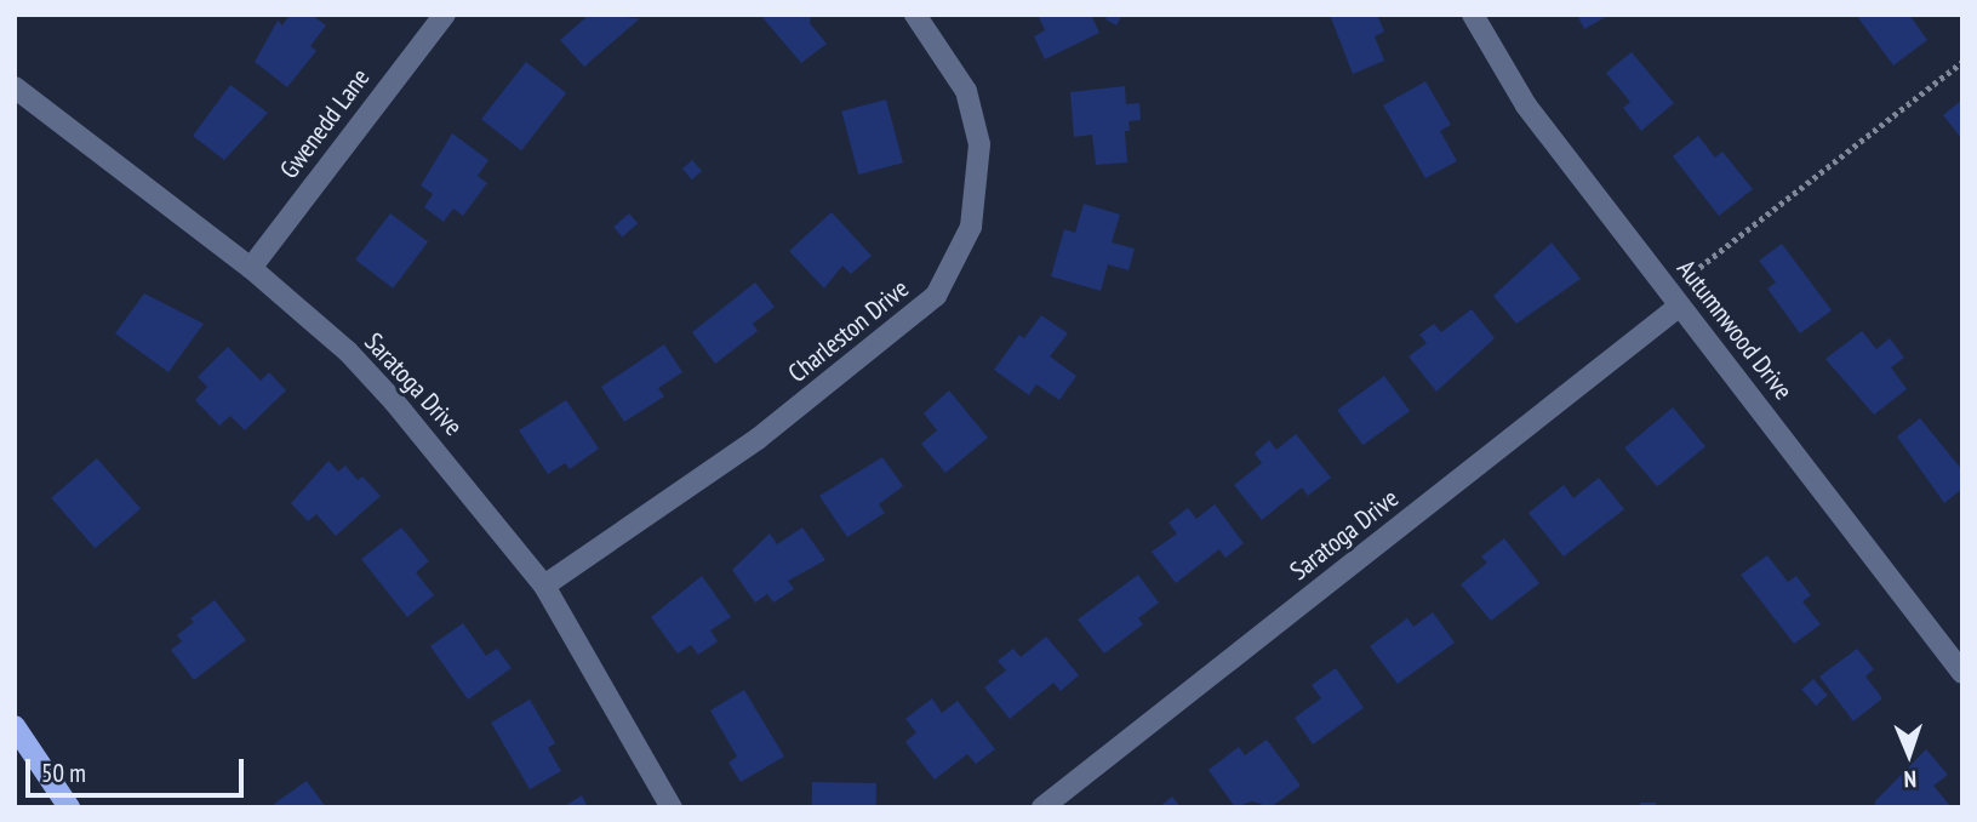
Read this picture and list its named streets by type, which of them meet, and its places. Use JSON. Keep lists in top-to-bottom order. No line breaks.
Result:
{"streets":{"street":["Gwenedd Lane","Autumnwood Drive","Charleston Drive","Saratoga Drive"]},"crossings":[["Gwenedd Lane","Saratoga Drive"],["Autumnwood Drive","Saratoga Drive"],["Charleston Drive","Saratoga Drive"]],"scale_bar":"50 m","north":"bottom"}
